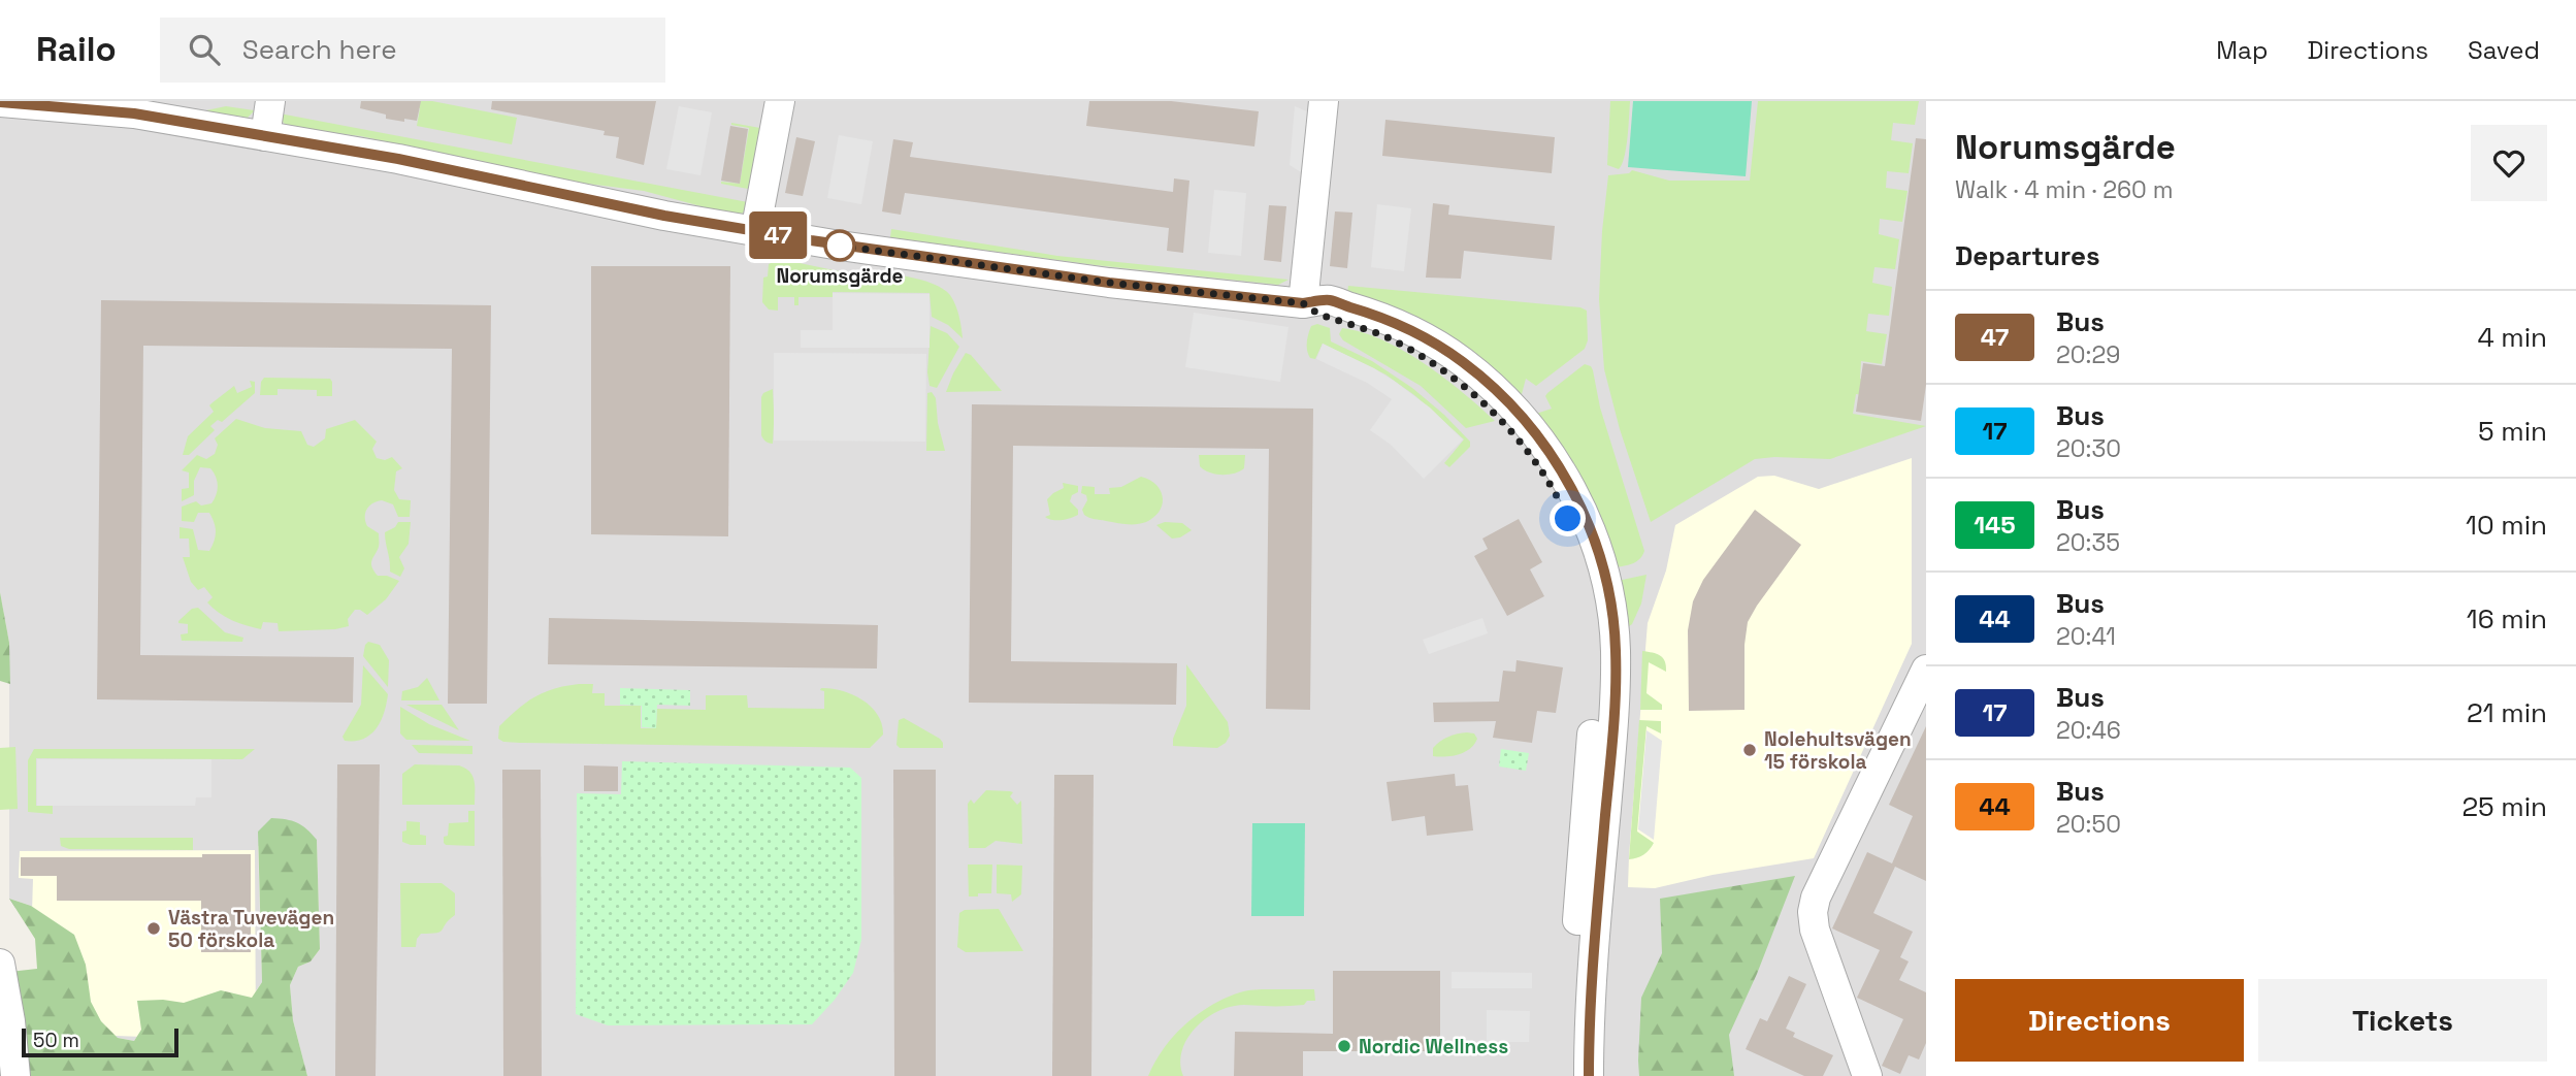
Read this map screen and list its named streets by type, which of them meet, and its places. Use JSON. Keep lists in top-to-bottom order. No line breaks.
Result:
{"places":["Norumsgärde","Nolehultsvägen 15 förskola","Västra Tuvevägen 50 förskola","Nordic Wellness"],"lines":["bus line 47"],"scale_bar":"50 m","page":{"header":"Railo","search":"Search here","nav":["Map","Directions","Saved"],"on_map":"47","heading":[["Norumsgärde","Walk · 4 min · 260 m"],"Departures"],"list":[{"mark":"47","name":"Bus","note":"20:29","value":"4 min"},{"mark":"17","name":"Bus","note":"20:30","value":"5 min"},{"mark":"145","name":"Bus","note":"20:35","value":"10 min"},{"mark":"44","name":"Bus","note":"20:41","value":"16 min"},{"mark":"17","name":"Bus","note":"20:46","value":"21 min"},{"mark":"44","name":"Bus","note":"20:50","value":"25 min"}],"buttons":["Directions","Tickets"],"scale":"50 m"}}
